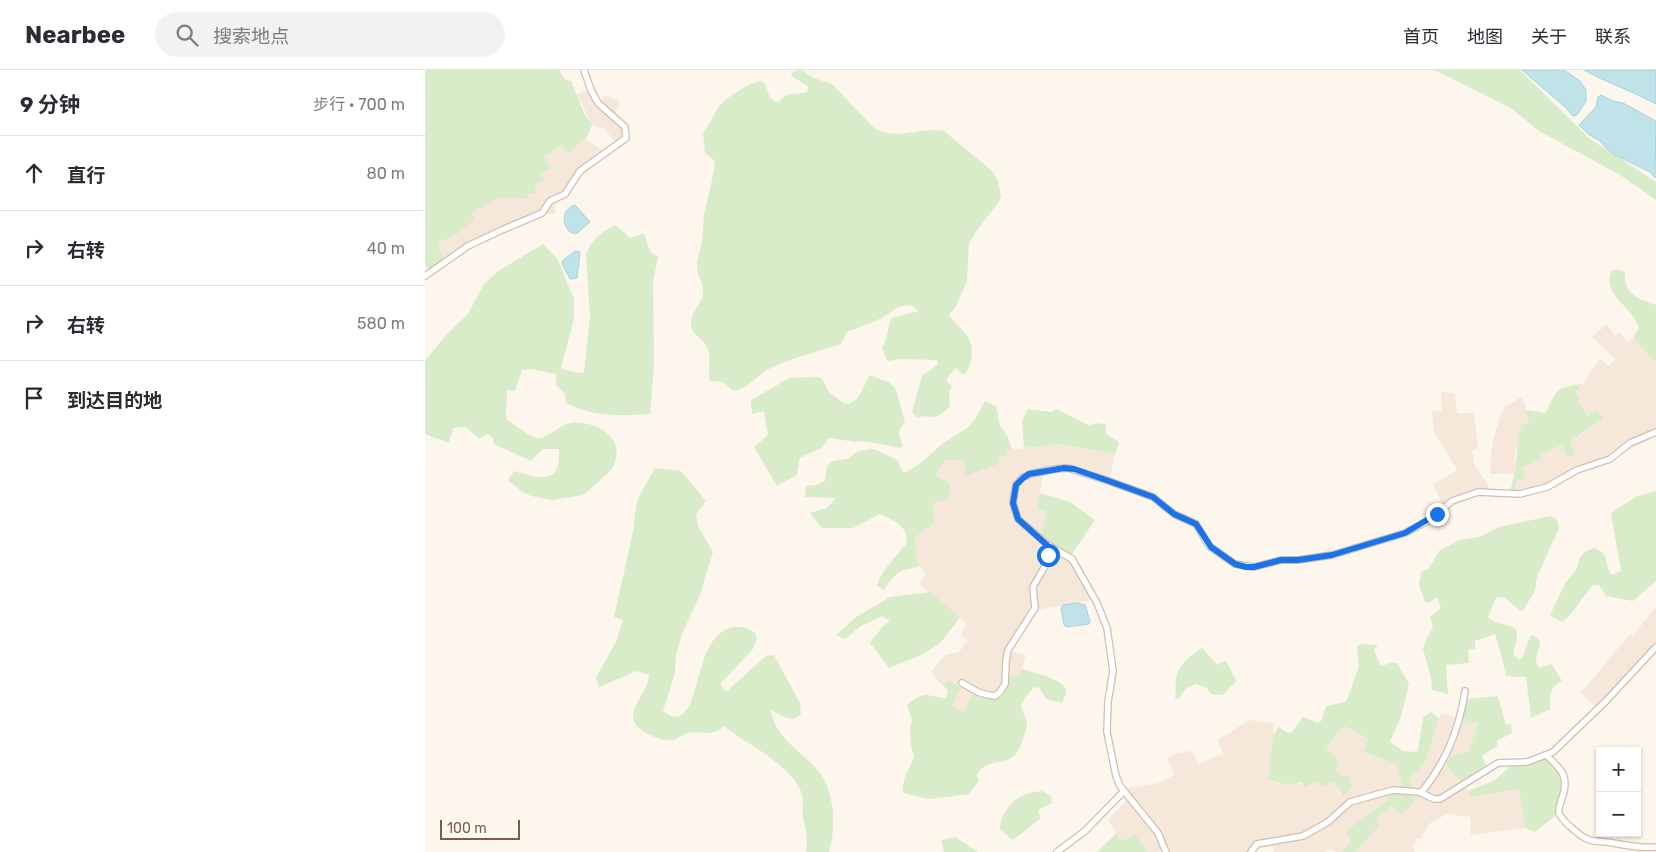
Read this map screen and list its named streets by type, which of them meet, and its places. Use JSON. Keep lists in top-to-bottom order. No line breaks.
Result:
{"scale_bar":"100 m","page":{"header":"Nearbee","search":"搜索地点","nav":["首页","地图","关于","联系"],"heading":["9 分钟","步行 · 700 m"],"list":[["直行","80 m"],["右转","40 m"],["右转","580 m"],"到达目的地"],"map_buttons":["+","−"],"scale":"100 m"}}
